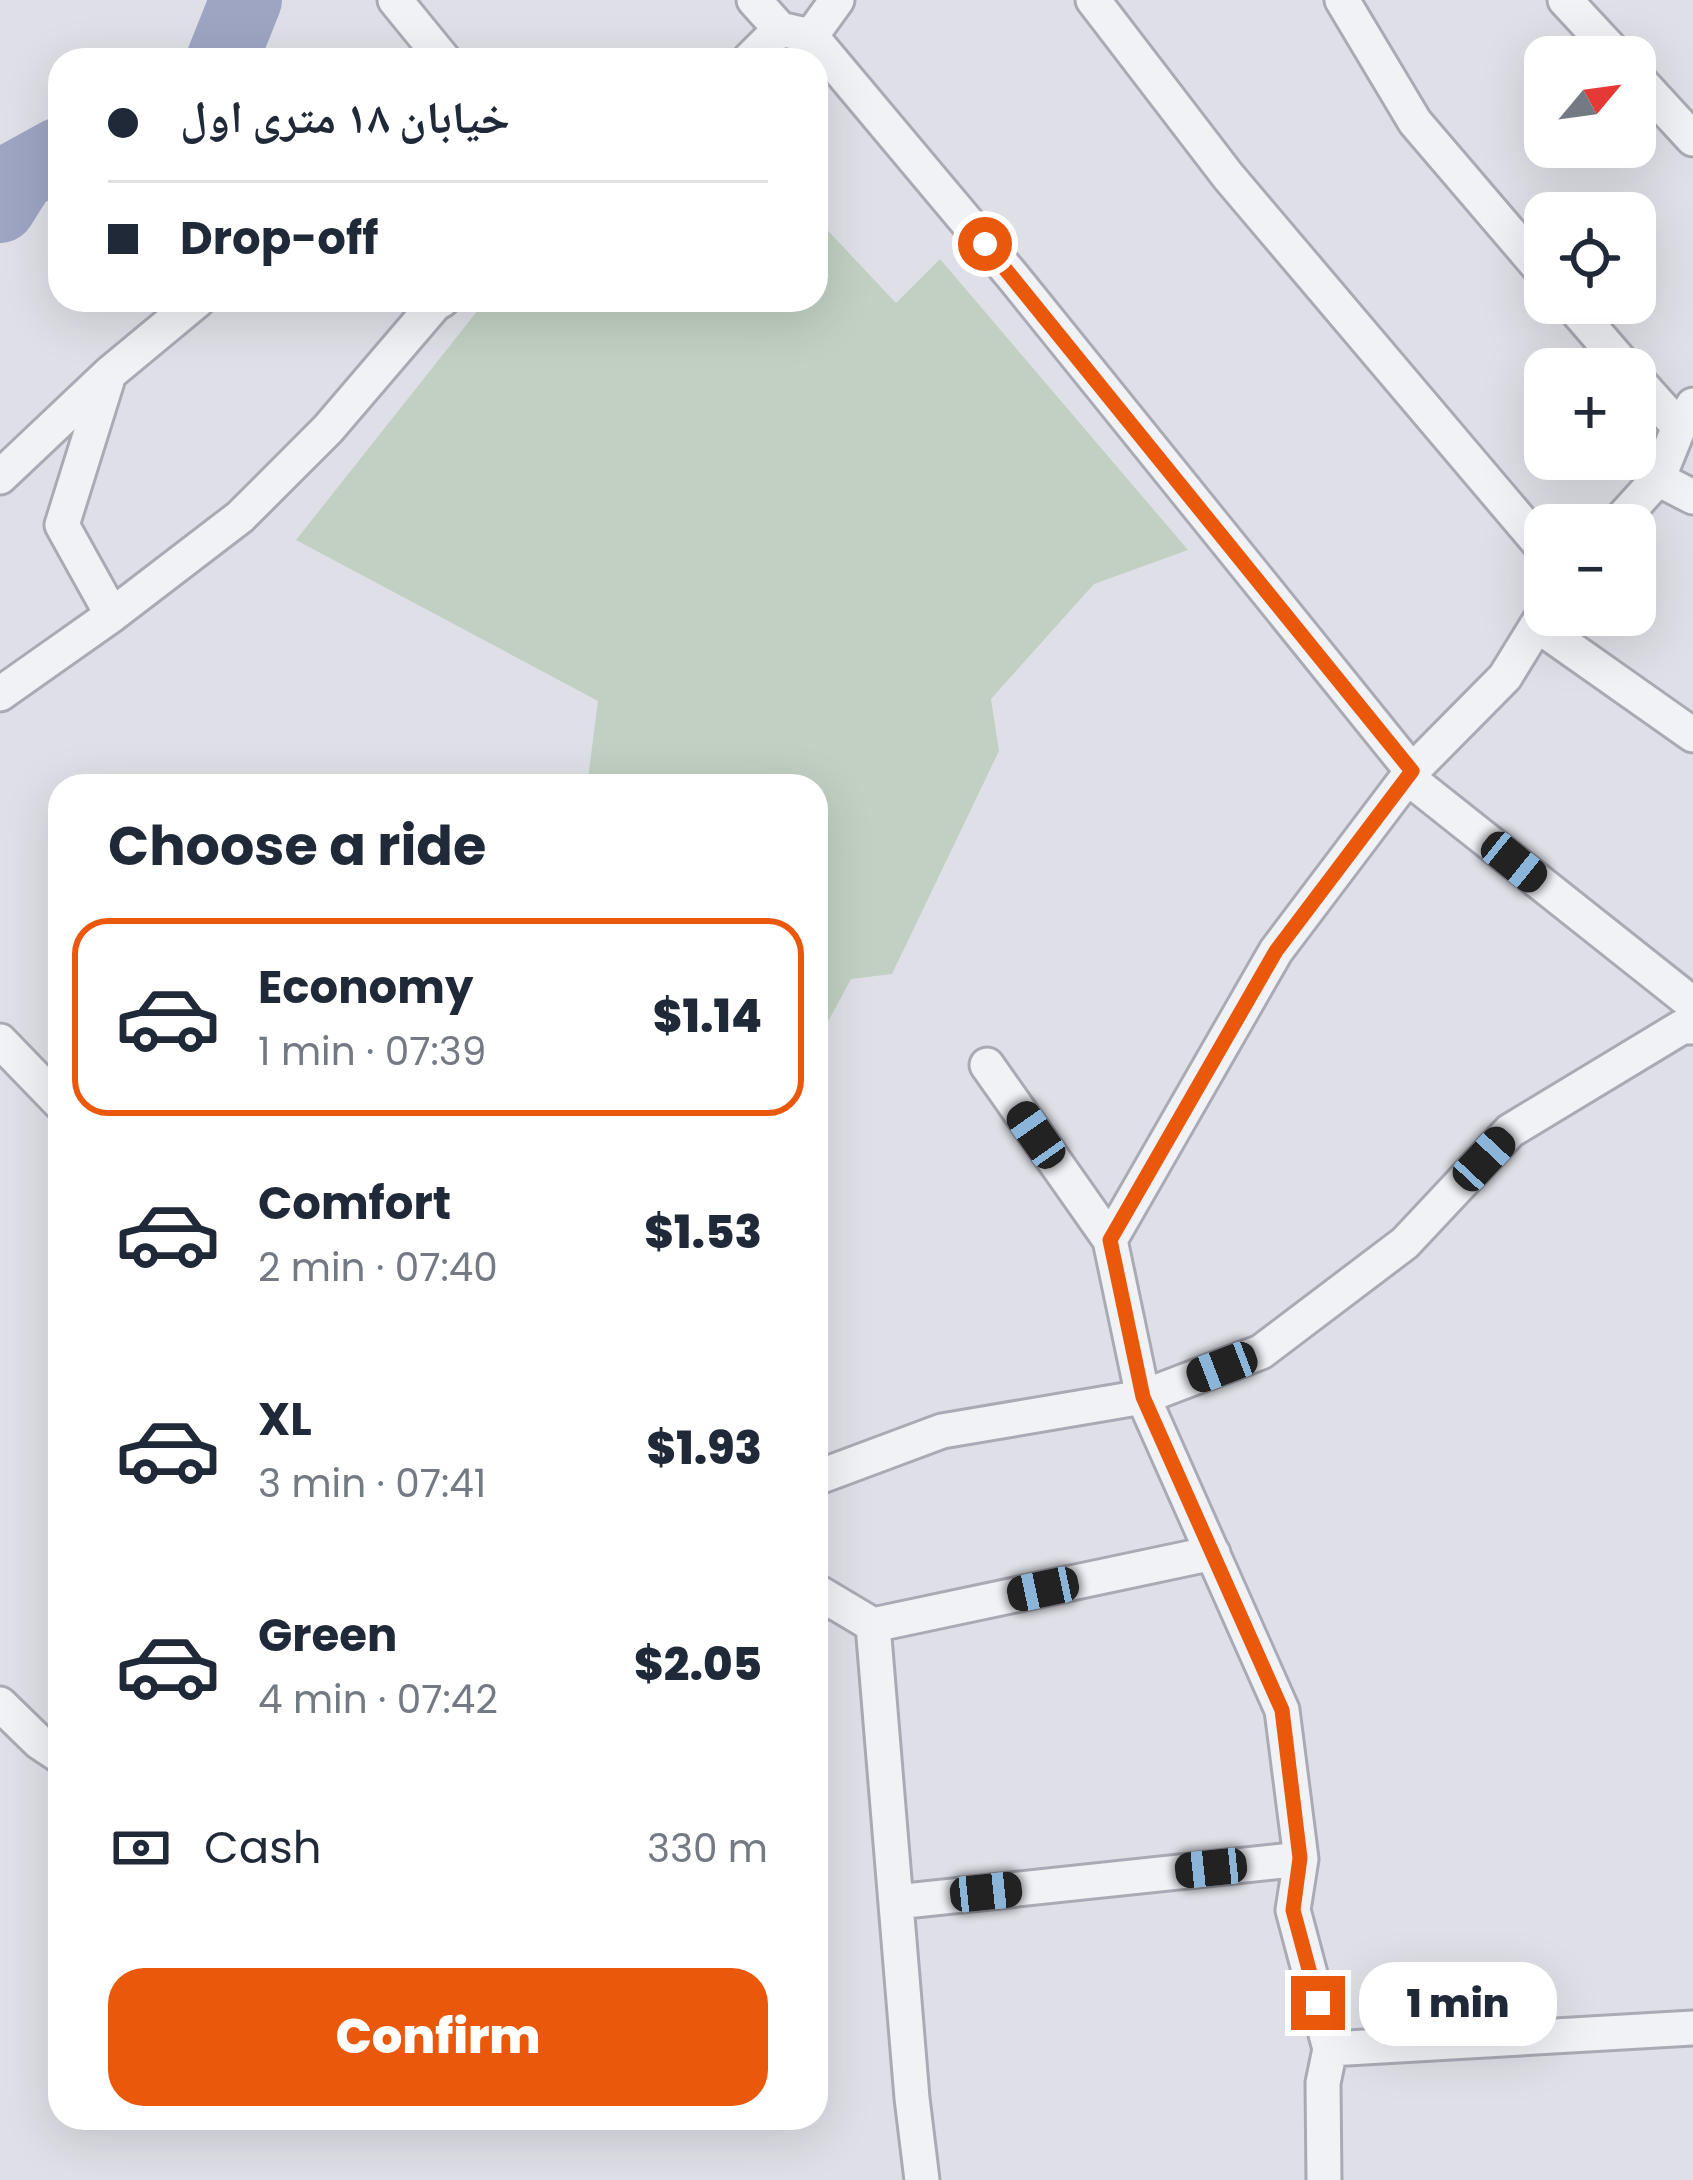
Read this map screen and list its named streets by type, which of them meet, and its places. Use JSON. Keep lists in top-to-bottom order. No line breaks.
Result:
{"north":"top right","page":{"map_buttons":["+","−"],"banner":["خیابان ۱۸ متری اول","Drop-off"],"heading":"Choose a ride","list":[{"name":"Economy","note":"1 min · 07:39","value":"$1.14"},{"name":"Comfort","note":"2 min · 07:40","value":"$1.53"},{"name":"XL","note":"3 min · 07:41","value":"$1.93"},{"name":"Green","note":"4 min · 07:42","value":"$2.05"}],"pay":["Cash","330 m"],"buttons":"Confirm","bubble":"1 min"}}
